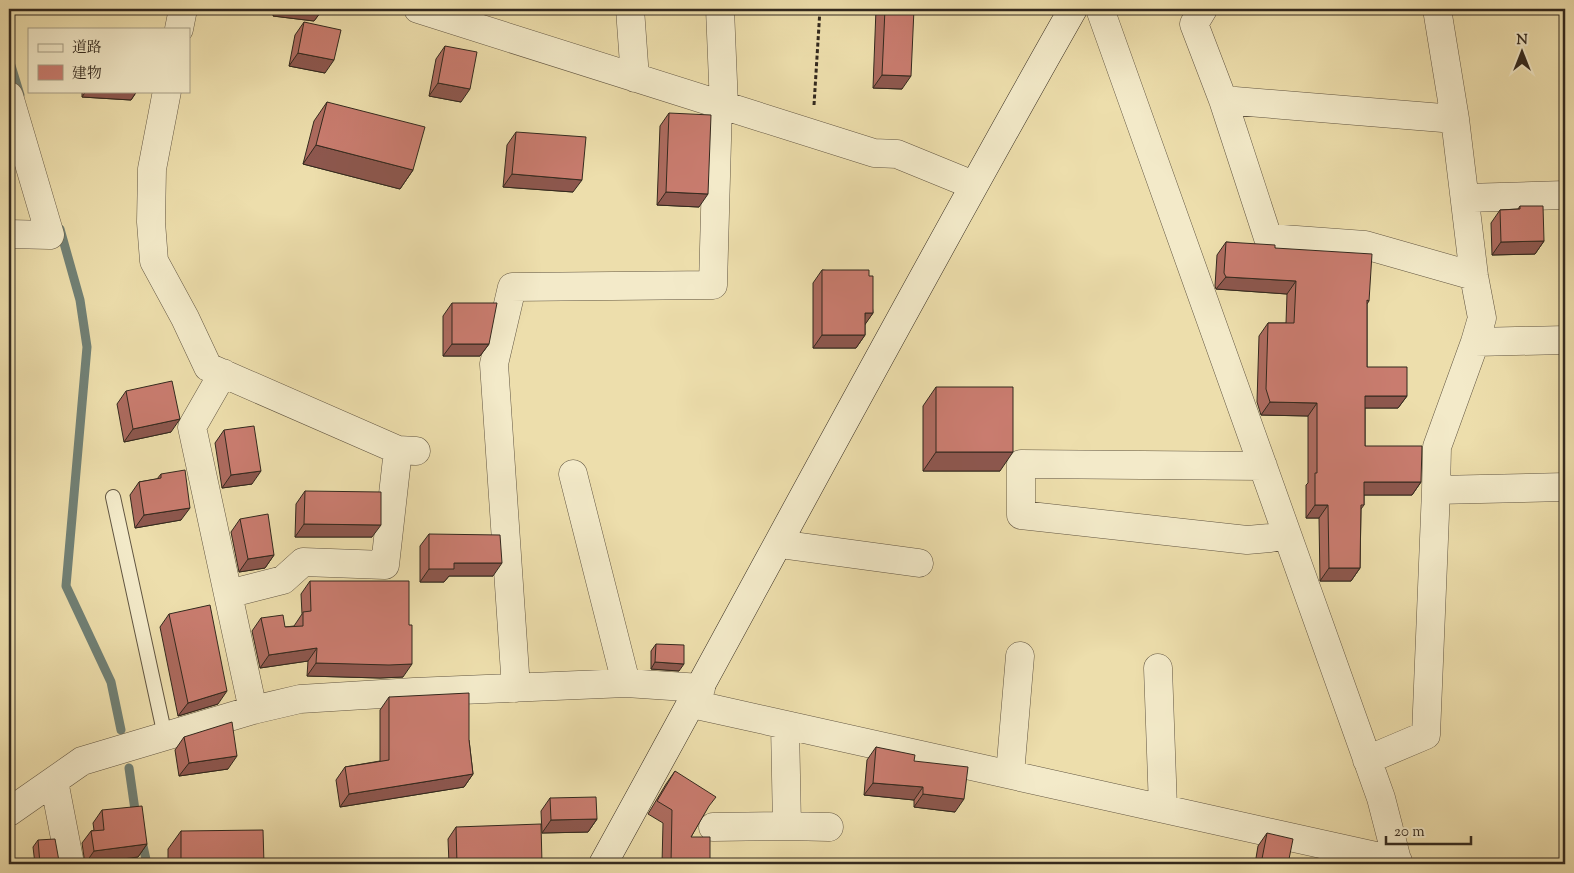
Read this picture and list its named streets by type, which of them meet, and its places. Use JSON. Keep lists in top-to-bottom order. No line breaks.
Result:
{"legend":["道路","建物"],"scale_bar":"20 m","north":"top"}
